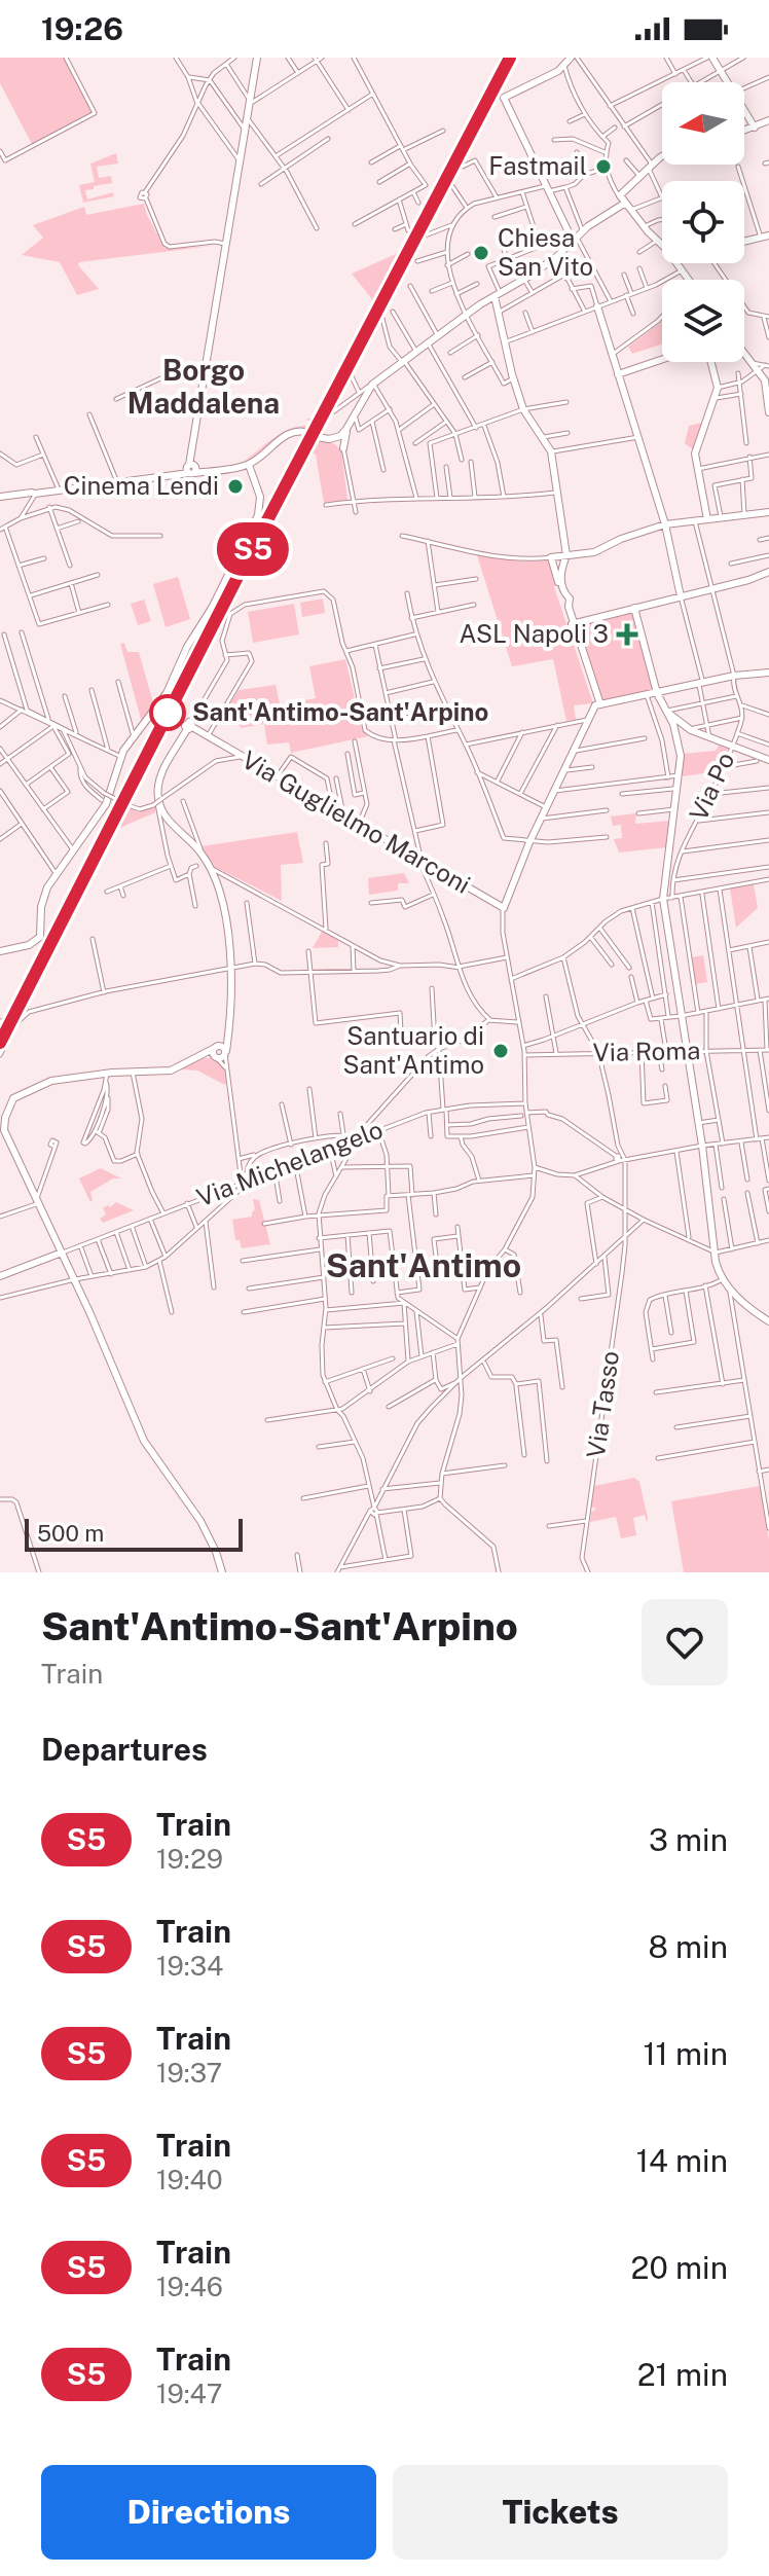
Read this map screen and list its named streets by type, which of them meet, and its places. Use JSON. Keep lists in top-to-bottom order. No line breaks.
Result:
{"streets":{"street":["Via Po","Via Guglielmo Marconi","Via Roma","Via Michelangelo","Via Tasso"]},"crossings":[["Via Roma","Via Tasso"]],"districts":["Borgo Maddalena","Sant'Antimo"],"places":{"other":["Fastmail","Chiesa San Vito","Cinema Lendi","Sant'Antimo-Sant'Arpino","Santuario di Sant'Antimo"],"health":["ASL Napoli 3"]},"scale_bar":"500 m","north":"left","page":{"status":"19:26","on_map":"S5","scale":"500 m","heading":[["Sant'Antimo-Sant'Arpino","Train"],"Departures"],"list":[{"mark":"S5","name":"Train","note":"19:29","value":"3 min"},{"mark":"S5","name":"Train","note":"19:34","value":"8 min"},{"mark":"S5","name":"Train","note":"19:37","value":"11 min"},{"mark":"S5","name":"Train","note":"19:40","value":"14 min"},{"mark":"S5","name":"Train","note":"19:46","value":"20 min"},{"mark":"S5","name":"Train","note":"19:47","value":"21 min"}],"buttons":["Directions","Tickets"]}}
